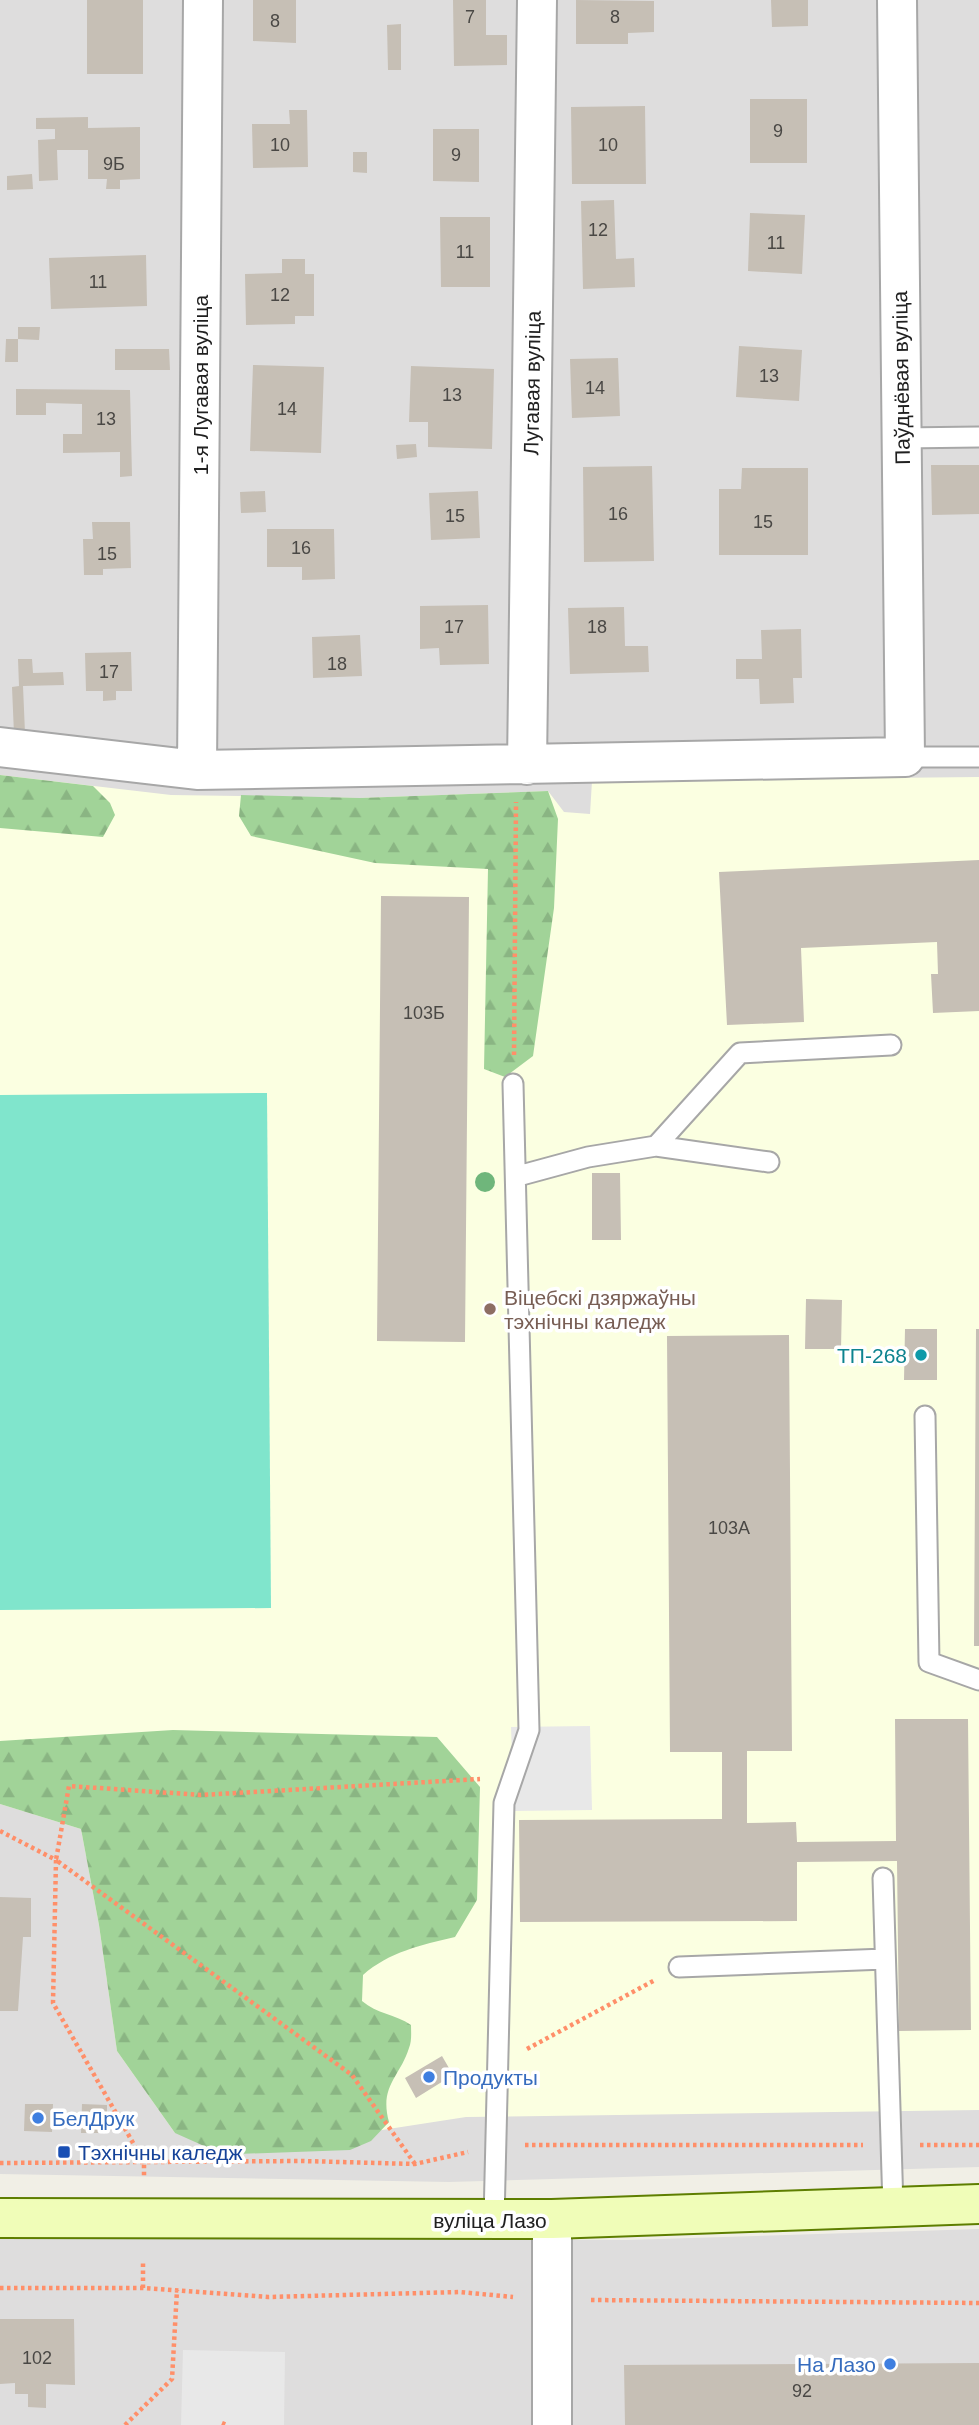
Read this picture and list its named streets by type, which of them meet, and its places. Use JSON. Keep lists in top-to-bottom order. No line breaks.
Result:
{"streets":{"street":["Паўднёвая вуліца","Лугавая вуліца","1-я Лугавая вуліца","вуліца Лазо"]},"places":{"other":["Віцебскі дзяржаўны тэхнічны каледж","ТП-268","Продукты","БелДрук","На Лазо"],"transit":["Тэхнічны каледж"]},"house_numbers":["7","8","8","9","10","10","9","9Б","12","11","11","11","12","13","14","13","14","13","16","15","15","16","15","17","18","18","17","103Б","103А","102","92"]}
